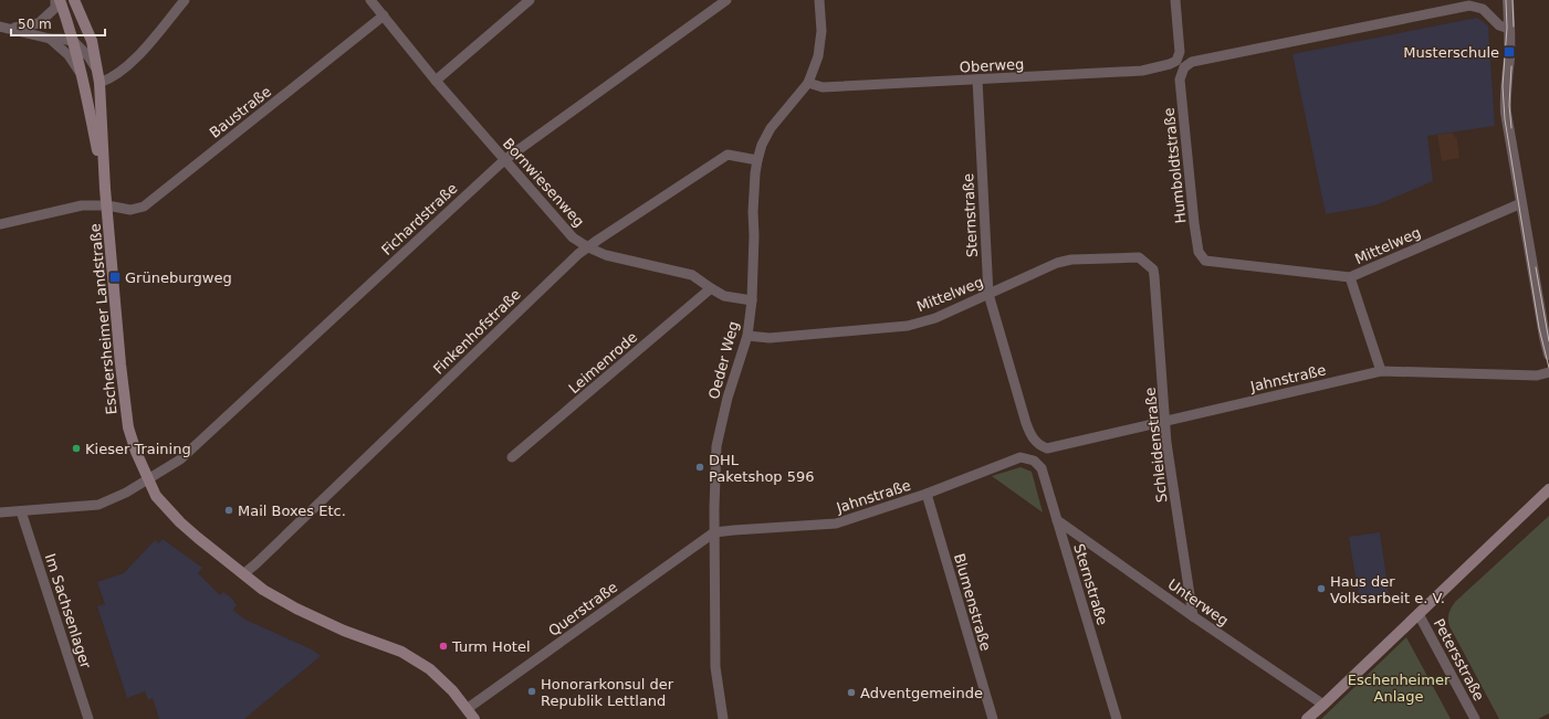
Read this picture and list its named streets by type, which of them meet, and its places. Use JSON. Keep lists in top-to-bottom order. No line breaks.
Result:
{"streets":{"main road":["Eschersheimer Landstraße"],"street":["Oberweg","Baustraße","Humboldtstraße","Bornwiesenweg","Sternstraße","Fichardstraße","Mittelweg","Finkenhofstraße","Oeder Weg","Leimenrode","Jahnstraße","Schleidenstraße","Blumenstraße","Unterweg","Querstraße","Im Sachsenlager","Petersstraße"]},"crossings":[["Oberweg","Sternstraße"],["Oberweg","Oeder Weg"],["Baustraße","Bornwiesenweg"],["Baustraße","Eschersheimer Landstraße"],["Humboldtstraße","Mittelweg"],["Bornwiesenweg","Fichardstraße"],["Bornwiesenweg","Finkenhofstraße"],["Bornwiesenweg","Oeder Weg"],["Bornwiesenweg","Leimenrode"],["Sternstraße","Mittelweg"],["Sternstraße","Jahnstraße"],["Sternstraße","Unterweg"],["Fichardstraße","Eschersheimer Landstraße"],["Mittelweg","Oeder Weg"],["Mittelweg","Schleidenstraße"],["Eschersheimer Landstraße","Finkenhofstraße"],["Eschersheimer Landstraße","Querstraße"],["Finkenhofstraße","Oeder Weg"],["Oeder Weg","Jahnstraße"],["Oeder Weg","Querstraße"],["Jahnstraße","Schleidenstraße"],["Jahnstraße","Blumenstraße"],["Jahnstraße","Querstraße"],["Schleidenstraße","Unterweg"]],"parks":["Eschenheimer Anlage"],"places":{"transit":["Musterschule","Grüneburgweg"],"other":["Kieser Training","DHL Paketshop 596","Mail Boxes Etc.","Haus der Volksarbeit e. V.","Turm Hotel","Honorarkonsul der Republik Lettland","Adventgemeinde"]},"scale_bar":"50 m"}
